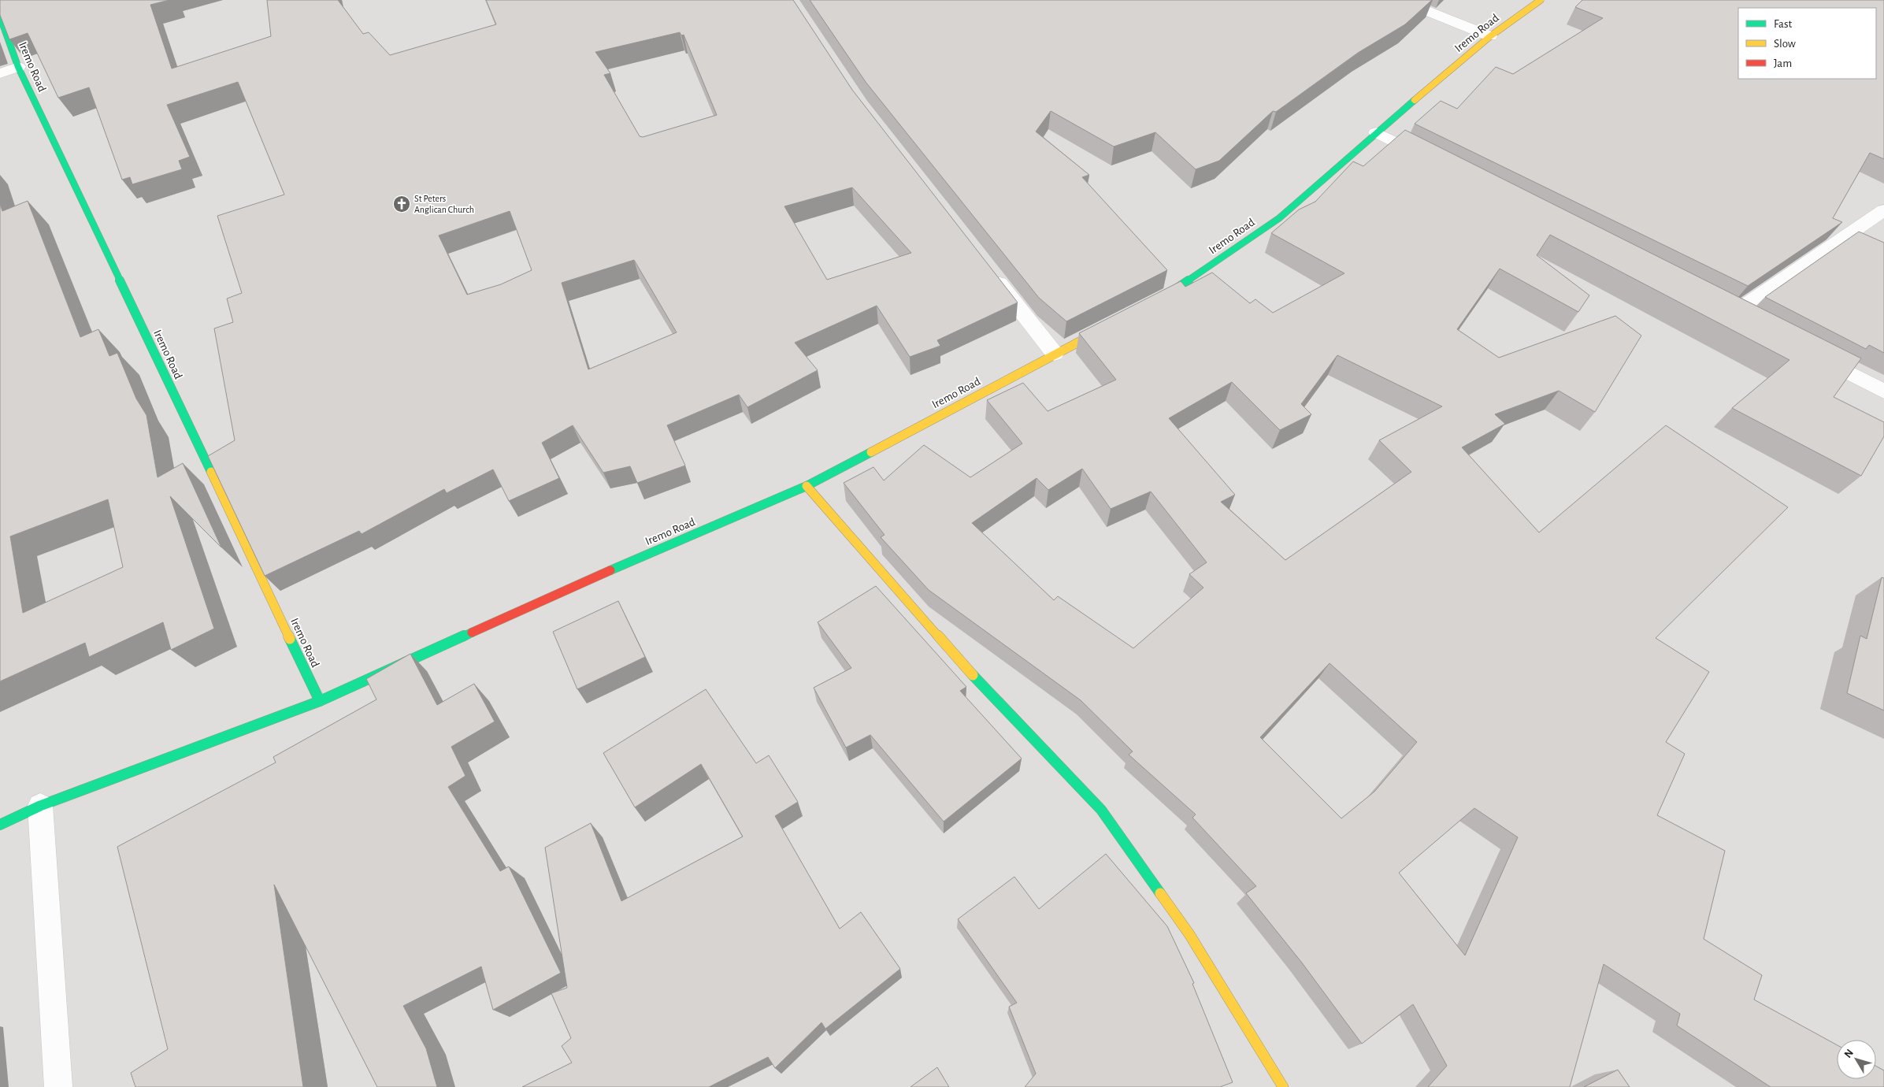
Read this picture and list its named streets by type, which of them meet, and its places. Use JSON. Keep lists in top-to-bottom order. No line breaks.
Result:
{"streets":{"street":["Iremo Road"]},"places":{"church":["St Peters Anglican Church"]},"legend":["Fast","Slow","Jam"],"north":"top left"}
